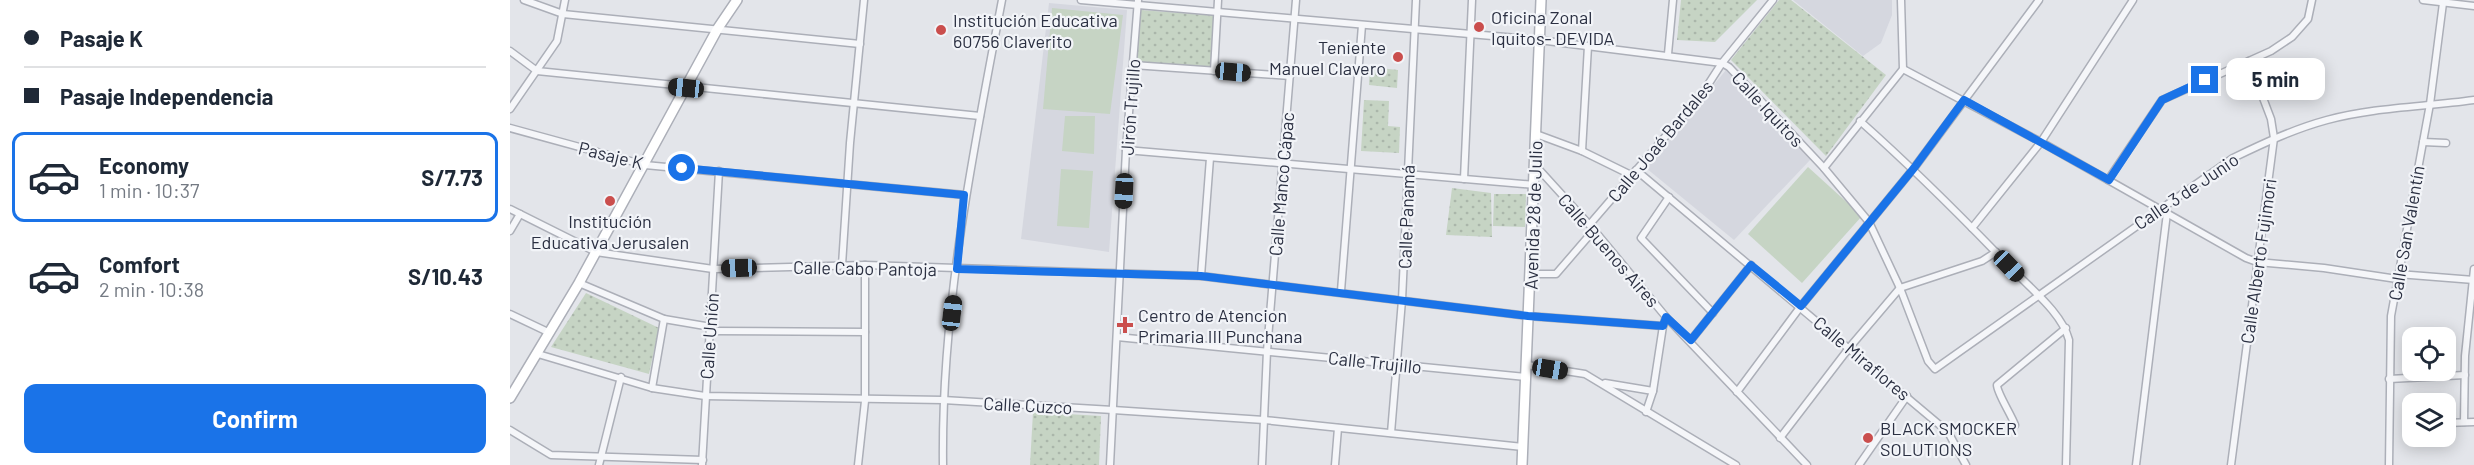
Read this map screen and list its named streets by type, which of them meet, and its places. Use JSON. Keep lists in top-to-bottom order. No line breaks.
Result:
{"streets":{"main road":["Avenida 28 de Julio"],"street":["Jirón Trujillo","Calle Iquitos","Calle Joaé Bardales","Pasaje K","Calle Manco Cápac","Calle 3 de Junio","Calle Panamá","Calle San Valentín","Calle Buenos Aires","Calle Alberto Fujimori","Calle Cabo Pantoja","Calle Unión","Calle Miraflores","Calle Trujillo","Calle Cuzco"]},"crossings":[["Jirón Trujillo","Calle Iquitos"],["Jirón Trujillo","Calle Cabo Pantoja"],["Jirón Trujillo","Calle Trujillo"],["Jirón Trujillo","Calle Cuzco"],["Calle Iquitos","Calle Joaé Bardales"],["Calle Iquitos","Calle Manco Cápac"],["Calle Iquitos","Calle 3 de Junio"],["Calle Iquitos","Avenida 28 de Julio"],["Calle Iquitos","Calle Panamá"],["Calle Joaé Bardales","Avenida 28 de Julio"],["Calle Joaé Bardales","Calle Buenos Aires"],["Calle Joaé Bardales","Calle Miraflores"],["Pasaje K","Calle Unión"],["Calle Manco Cápac","Calle Cabo Pantoja"],["Calle Manco Cápac","Calle Trujillo"],["Calle Manco Cápac","Calle Cuzco"],["Calle 3 de Junio","Calle San Valentín"],["Calle 3 de Junio","Calle Alberto Fujimori"],["Avenida 28 de Julio","Calle Buenos Aires"],["Avenida 28 de Julio","Calle Cabo Pantoja"],["Avenida 28 de Julio","Calle Miraflores"],["Avenida 28 de Julio","Calle Trujillo"],["Avenida 28 de Julio","Calle Cuzco"],["Calle Panamá","Calle Cabo Pantoja"],["Calle Panamá","Calle Trujillo"],["Calle Panamá","Calle Cuzco"],["Calle Cabo Pantoja","Calle Unión"],["Calle Unión","Calle Cuzco"]],"places":{"other":["Oficina Zonal Iquitos- DEVIDA","Institución Educativa 60756 Claverito","Teniente Manuel Clavero","Institución Educativa Jerusalen","BLACK SMOCKER SOLUTIONS"],"health":["Centro de Atencion Primaria III Punchana"]},"page":{"banner":["Pasaje K","Pasaje Independencia"],"bubble":"5 min","list":[{"name":"Economy","note":"1 min · 10:37","value":"S/7.73"},{"name":"Comfort","note":"2 min · 10:38","value":"S/10.43"}],"buttons":"Confirm"}}
